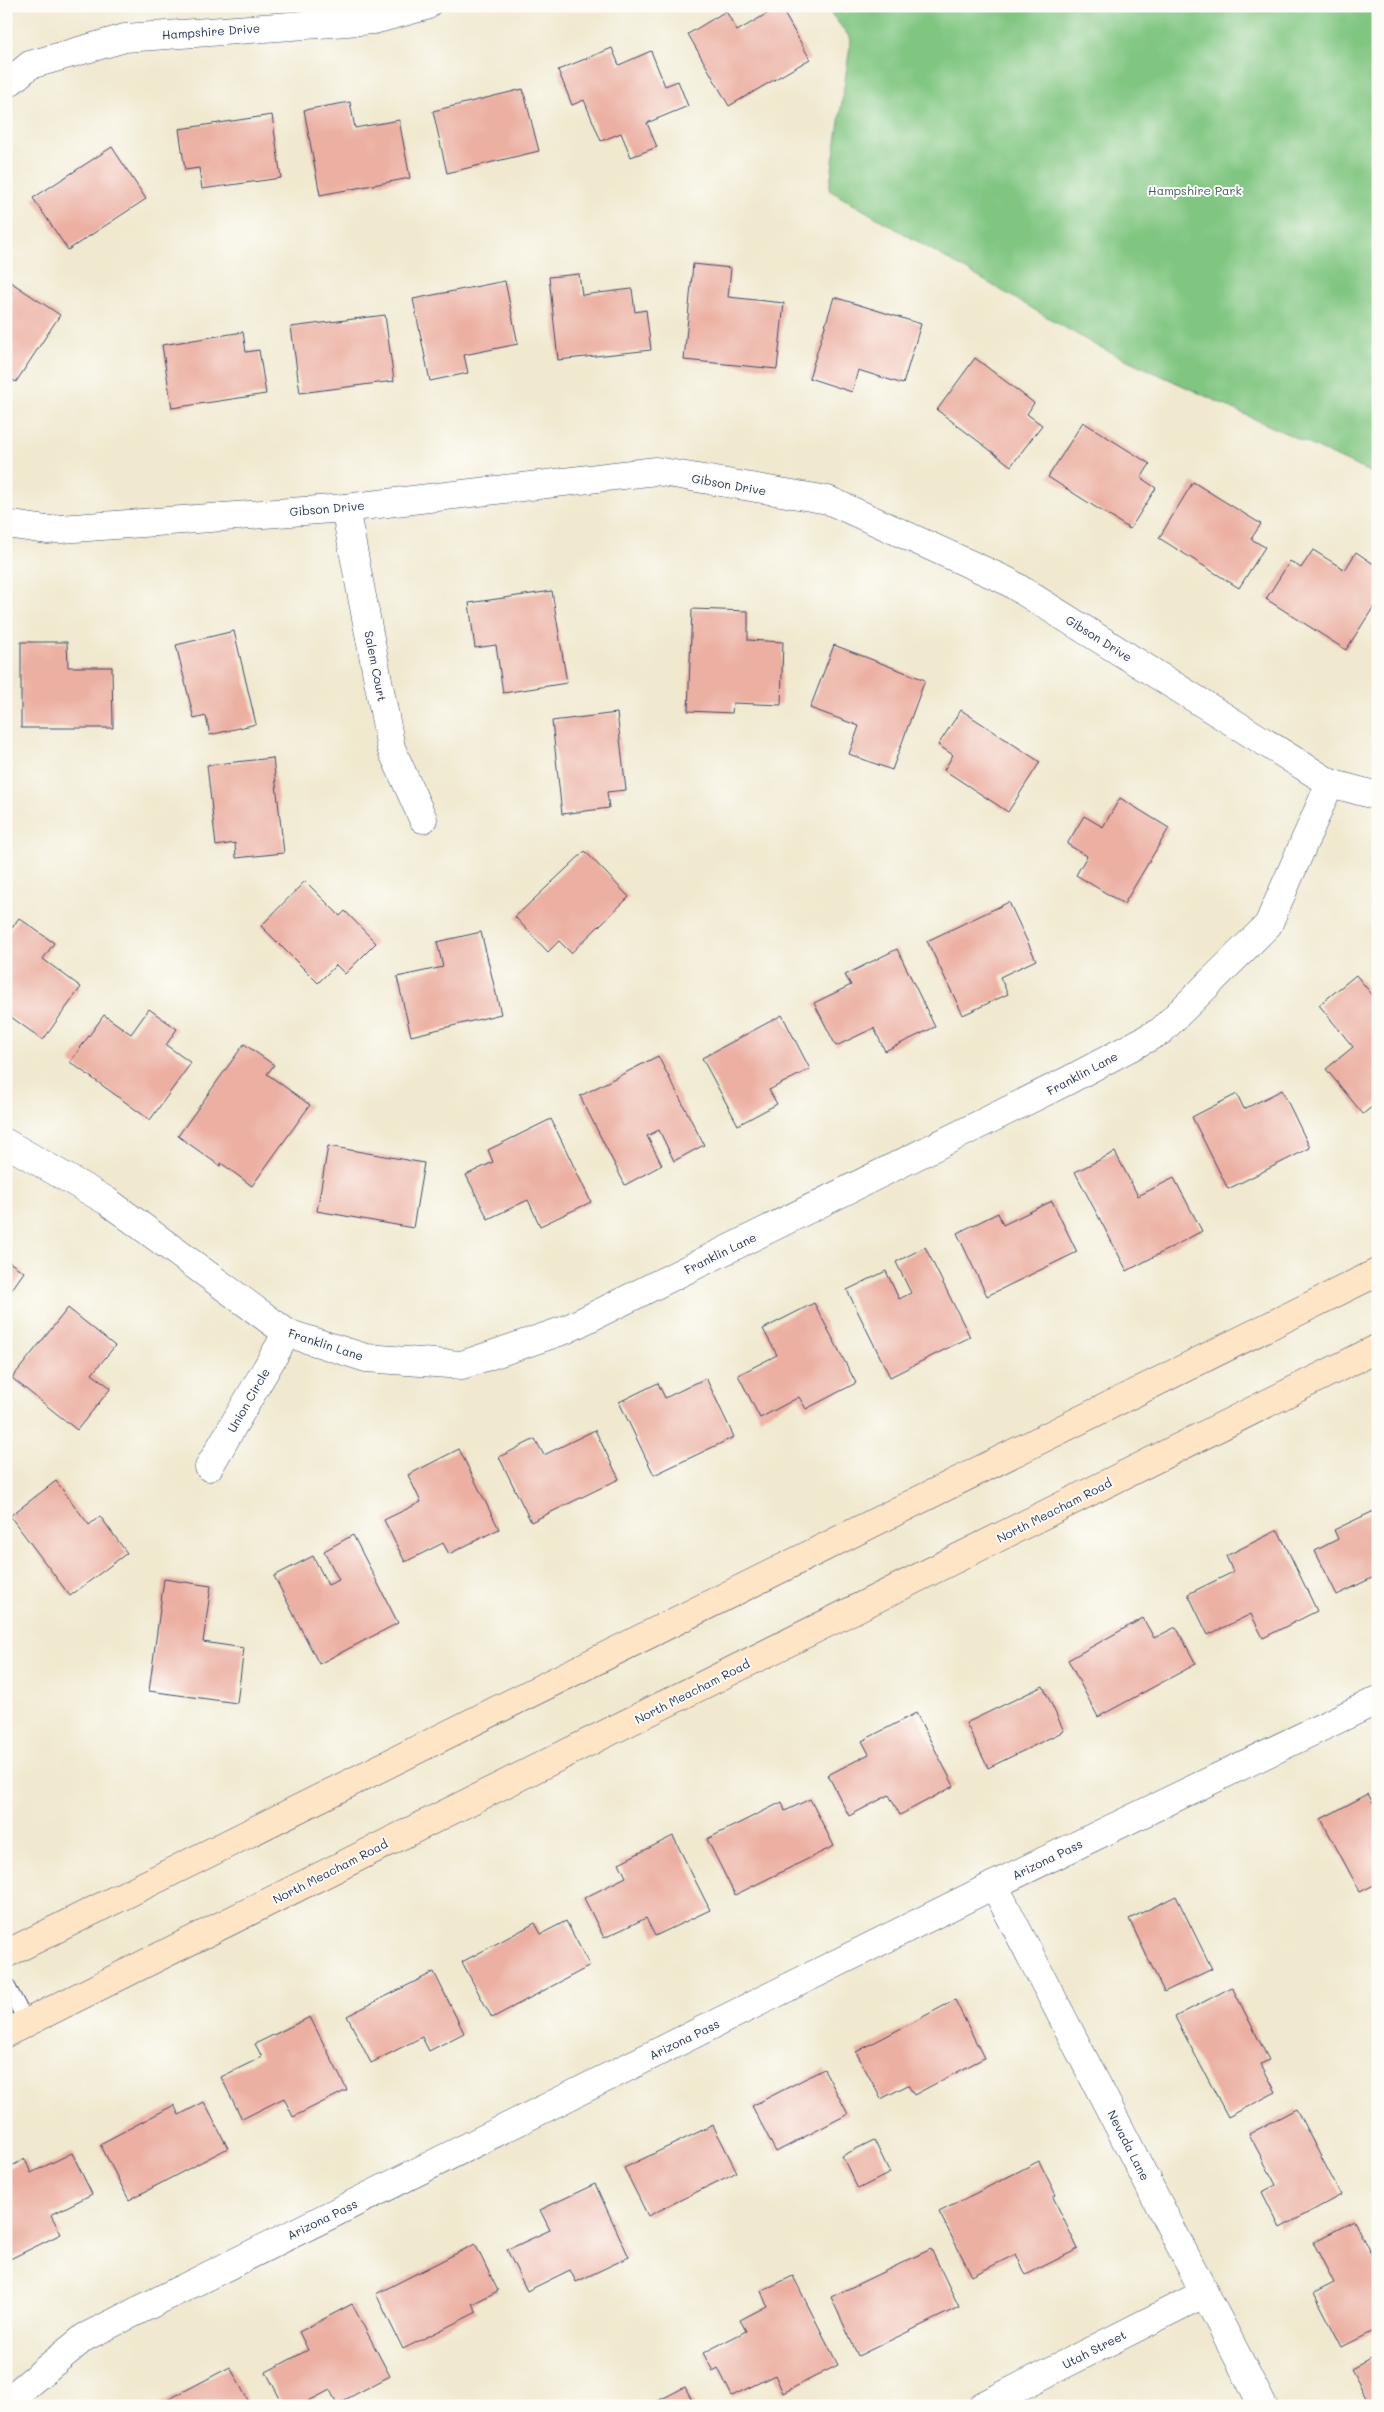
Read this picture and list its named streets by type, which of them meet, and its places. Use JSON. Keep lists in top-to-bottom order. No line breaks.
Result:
{"streets":{"main road":["North Meacham Road"],"street":["Hampshire Drive","Gibson Drive","Salem Court","Franklin Lane","Union Circle","Arizona Pass","Nevada Lane","Utah Street"]},"crossings":[["Gibson Drive","Salem Court"],["Gibson Drive","Franklin Lane"],["Franklin Lane","Union Circle"],["Arizona Pass","Nevada Lane"],["Nevada Lane","Utah Street"]],"parks":["Hampshire Park"]}
